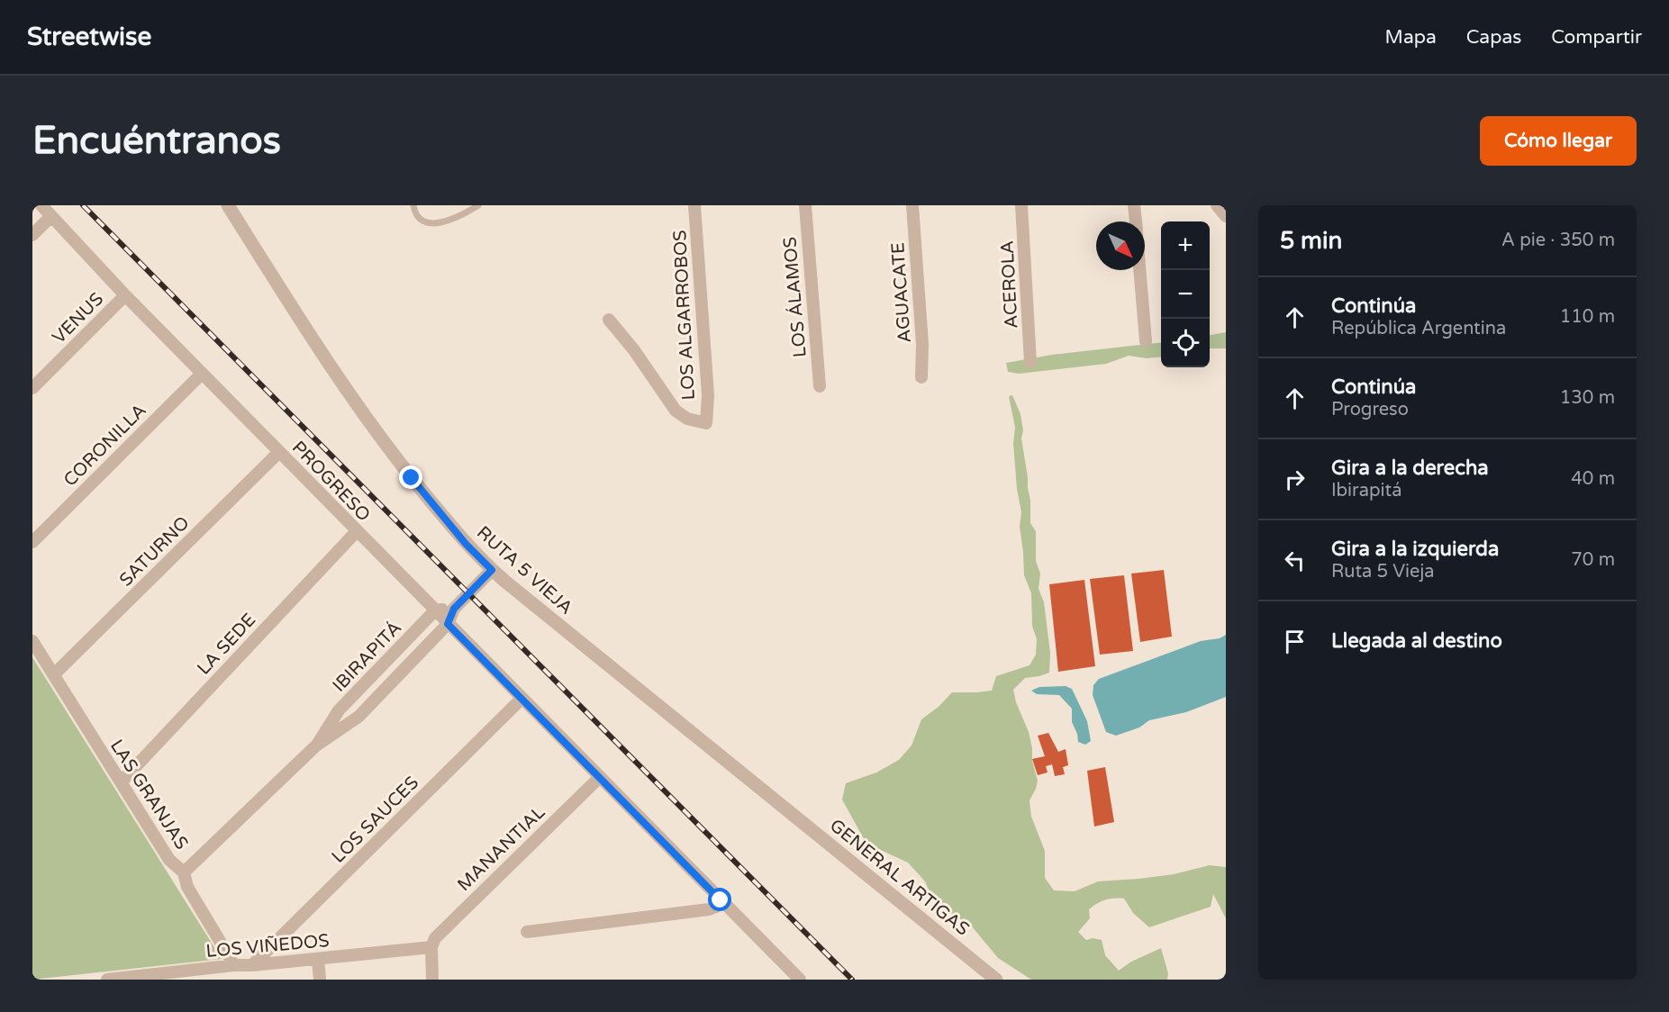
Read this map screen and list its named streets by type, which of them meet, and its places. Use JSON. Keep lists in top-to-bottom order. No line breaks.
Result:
{"streets":{"street":["ACEROLA","AGUACATE","LOS ÁLAMOS","LOS ALGARROBOS","VENUS","CORONILLA","PROGRESO","SATURNO","RUTA 5 VIEJA","LA SEDE","IBIRAPITÁ","LAS GRANJAS","LOS SAUCES","MANANTIAL","GENERAL ARTIGAS","LOS VIÑEDOS"]},"crossings":[["VENUS","PROGRESO"],["CORONILLA","PROGRESO"],["PROGRESO","SATURNO"],["PROGRESO","LA SEDE"],["PROGRESO","IBIRAPITÁ"],["PROGRESO","LOS SAUCES"],["PROGRESO","MANANTIAL"],["SATURNO","LAS GRANJAS"],["RUTA 5 VIEJA","IBIRAPITÁ"],["RUTA 5 VIEJA","GENERAL ARTIGAS"],["LA SEDE","LAS GRANJAS"],["IBIRAPITÁ","LAS GRANJAS"],["LAS GRANJAS","LOS VIÑEDOS"],["LOS SAUCES","LOS VIÑEDOS"],["MANANTIAL","LOS VIÑEDOS"]],"north":"bottom right","page":{"header":"Streetwise","nav":["Mapa","Capas","Compartir"],"buttons":"Cómo llegar","title":"Encuéntranos","heading":["5 min","A pie · 350 m"],"map_buttons":["+","−"],"list":[["Continúa","República Argentina","110 m"],["Continúa","Progreso","130 m"],["Gira a la derecha","Ibirapitá","40 m"],["Gira a la izquierda","Ruta 5 Vieja","70 m"],"Llegada al destino"]}}
